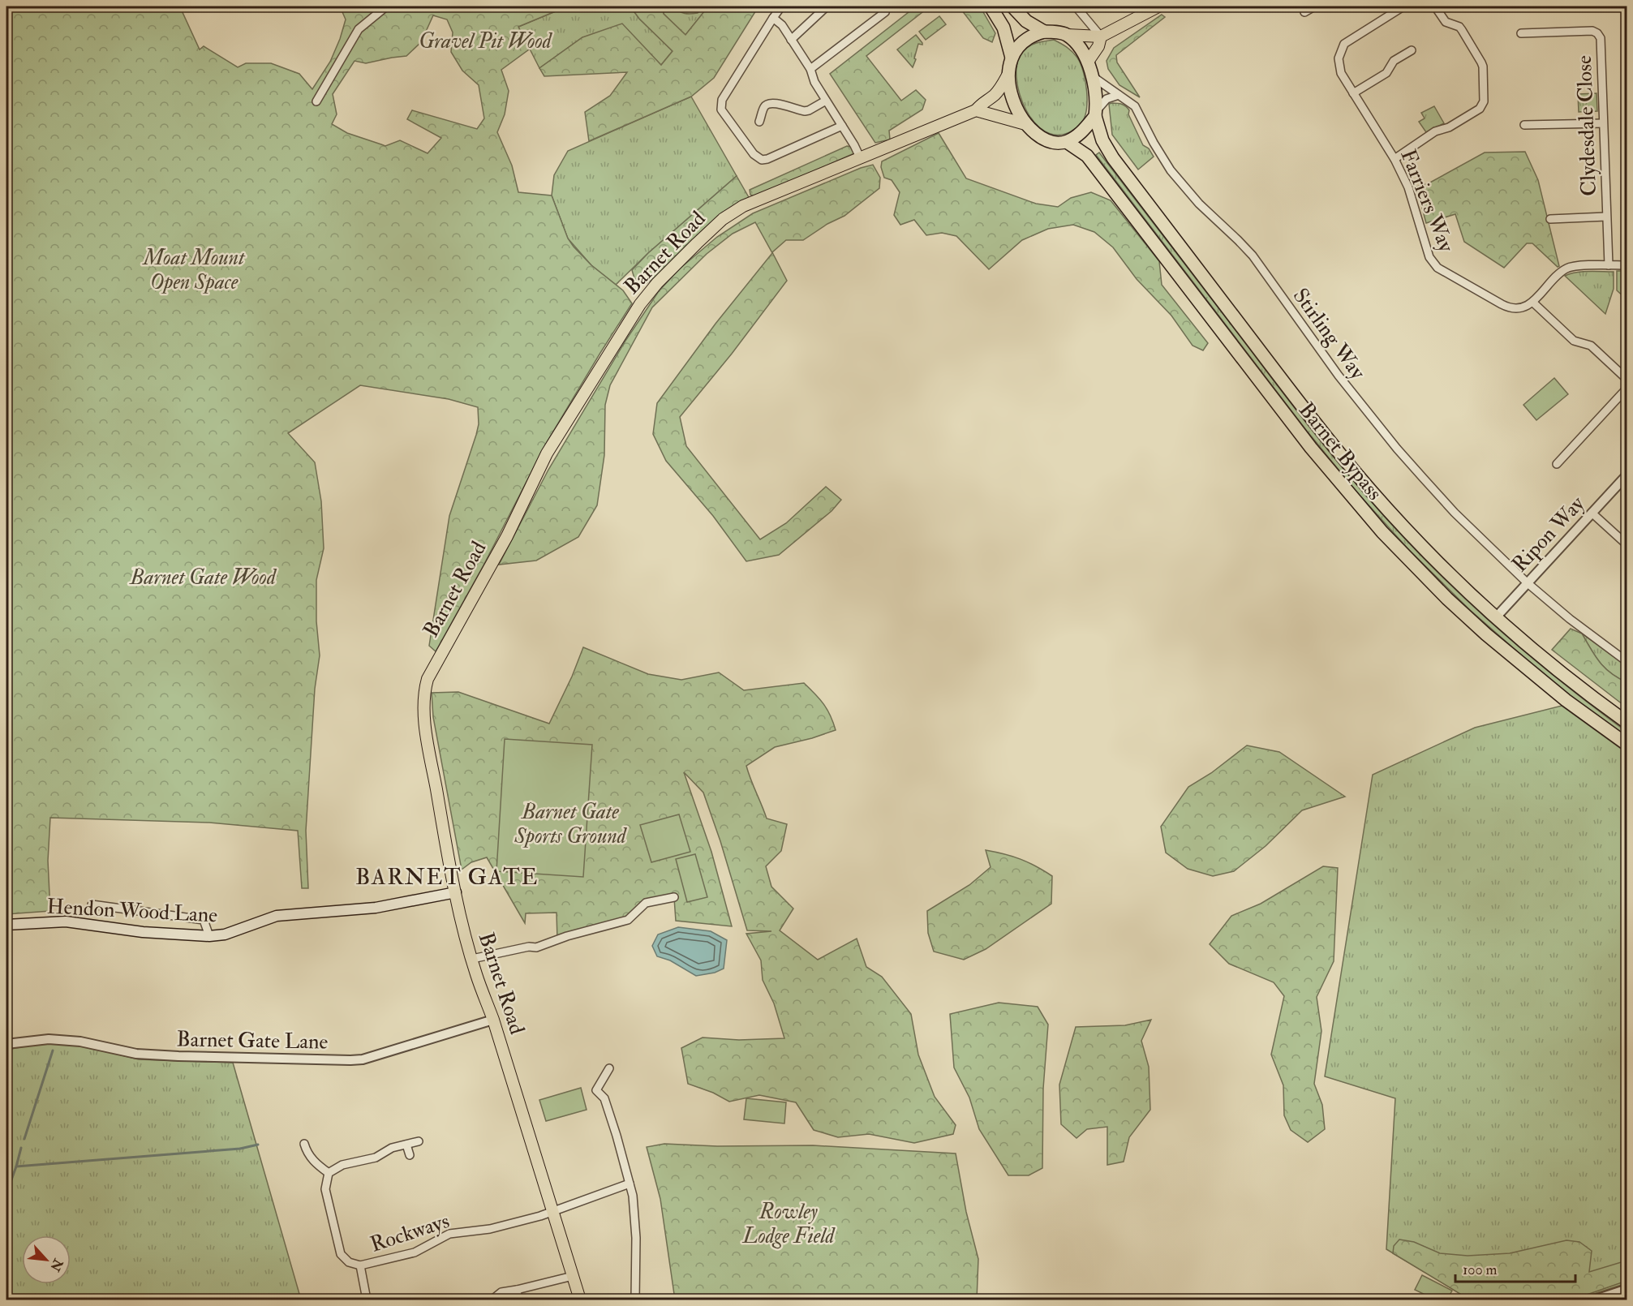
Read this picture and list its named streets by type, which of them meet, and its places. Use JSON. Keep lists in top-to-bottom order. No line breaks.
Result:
{"streets":{"highway":["Barnet Bypass"],"main road":["Barnet Road","Hendon Wood Lane"],"street":["Clydesdale Close","Farriers Way","Stirling Way","Ripon Way","Barnet Gate Lane","Rockways"]},"crossings":[["Barnet Road","Stirling Way"],["Barnet Road","Barnet Bypass"],["Barnet Road","Hendon Wood Lane"],["Barnet Road","Barnet Gate Lane"],["Barnet Road","Rockways"],["Stirling Way","Barnet Bypass"],["Stirling Way","Ripon Way"],["Barnet Bypass","Ripon Way"]],"districts":["BARNET GATE"],"parks":["Gravel Pit Wood","Moat Mount Open Space","Barnet Gate Wood","Barnet Gate Sports Ground","Rowley Lodge Field"],"scale_bar":"100 m","north":"bottom right"}
